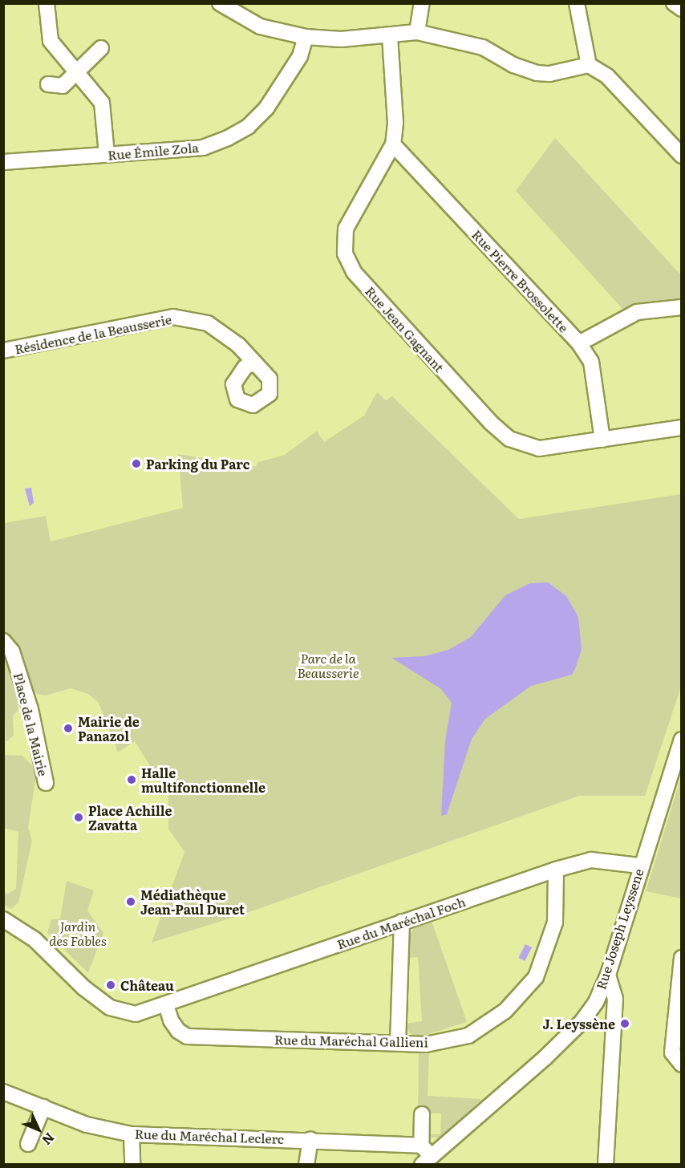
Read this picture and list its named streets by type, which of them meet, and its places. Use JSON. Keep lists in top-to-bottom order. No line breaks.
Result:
{"streets":{"street":["Rue Émile Zola","Rue Pierre Brossolette","Rue Jean Gagnant","Résidence de la Beausserie","Place de la Mairie","Rue du Maréchal Foch","Rue Joseph Leyssene","Rue du Maréchal Gallieni","Rue du Maréchal Leclerc"]},"crossings":[["Rue Pierre Brossolette","Rue Jean Gagnant"],["Rue du Maréchal Foch","Rue Joseph Leyssene"],["Rue du Maréchal Foch","Rue du Maréchal Gallieni"]],"parks":["Parc de la Beausserie","Jardin des Fables"],"places":["Parking du Parc","Mairie de Panazol","Halle multifonctionnelle","Place Achille Zavatta","Médiathèque Jean-Paul Duret","Château","J. Leyssène"],"north":"bottom right"}
